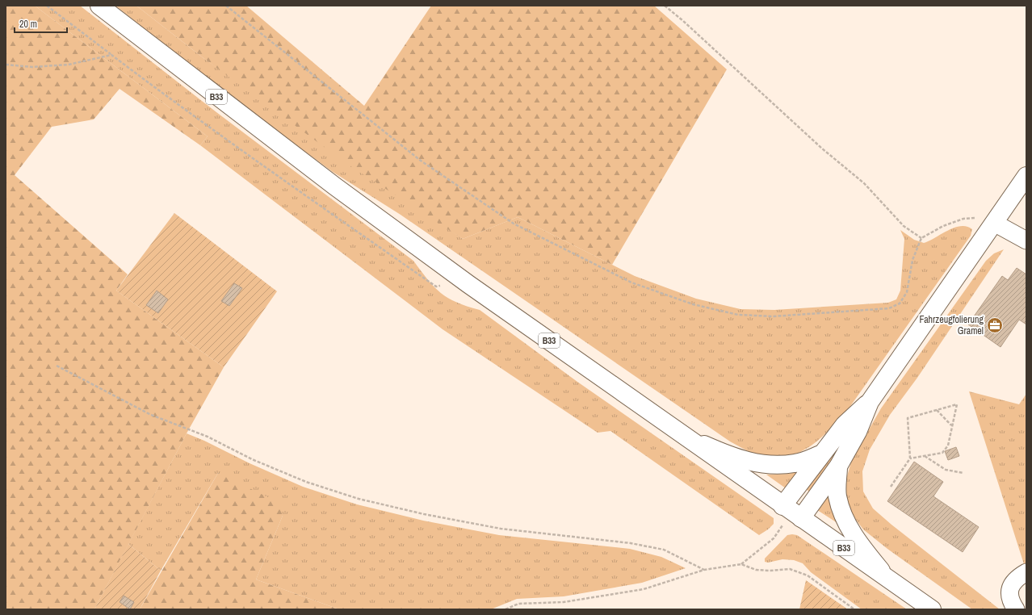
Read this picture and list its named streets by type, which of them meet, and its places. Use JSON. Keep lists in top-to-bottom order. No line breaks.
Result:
{"streets":{"main road":["B33"]},"places":{"office":["Fahrzeugfolierung Gramel"]},"scale_bar":"20 m"}
